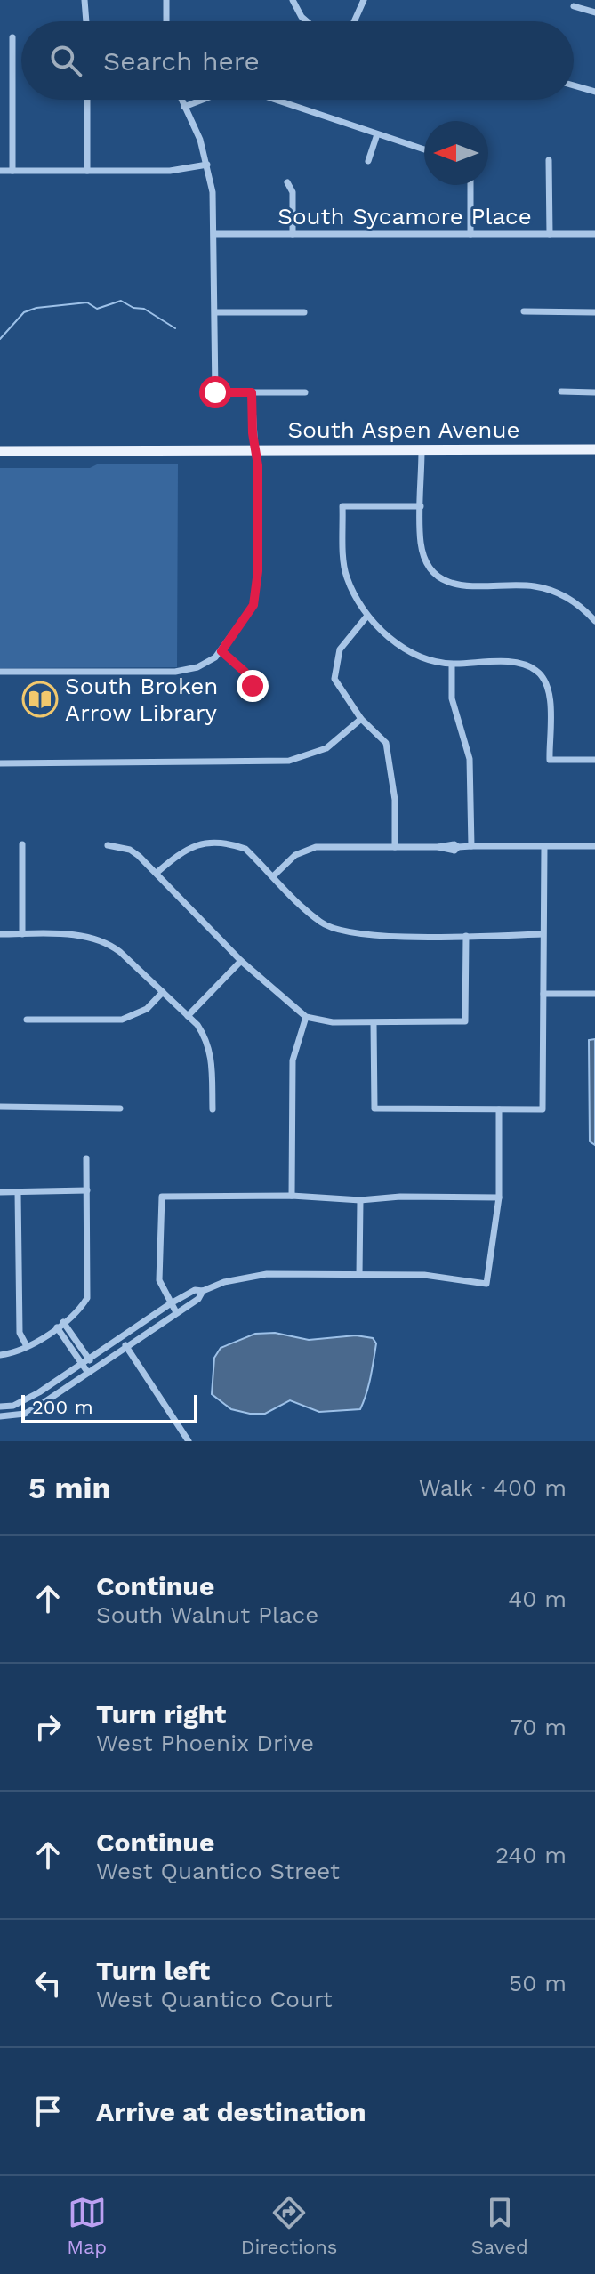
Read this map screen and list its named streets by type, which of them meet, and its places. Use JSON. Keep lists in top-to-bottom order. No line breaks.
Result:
{"streets":{"main road":["South Aspen Avenue"],"street":["South Sycamore Place"]},"places":{"library":["South Broken Arrow Library"]},"scale_bar":"200 m","north":"left","page":{"search":"Search here","scale":"200 m","heading":["5 min","Walk · 400 m"],"list":[["Continue","South Walnut Place","40 m"],["Turn right","West Phoenix Drive","70 m"],["Continue","West Quantico Street","240 m"],["Turn left","West Quantico Court","50 m"],"Arrive at destination"],"nav":["Map","Directions","Saved"]}}
